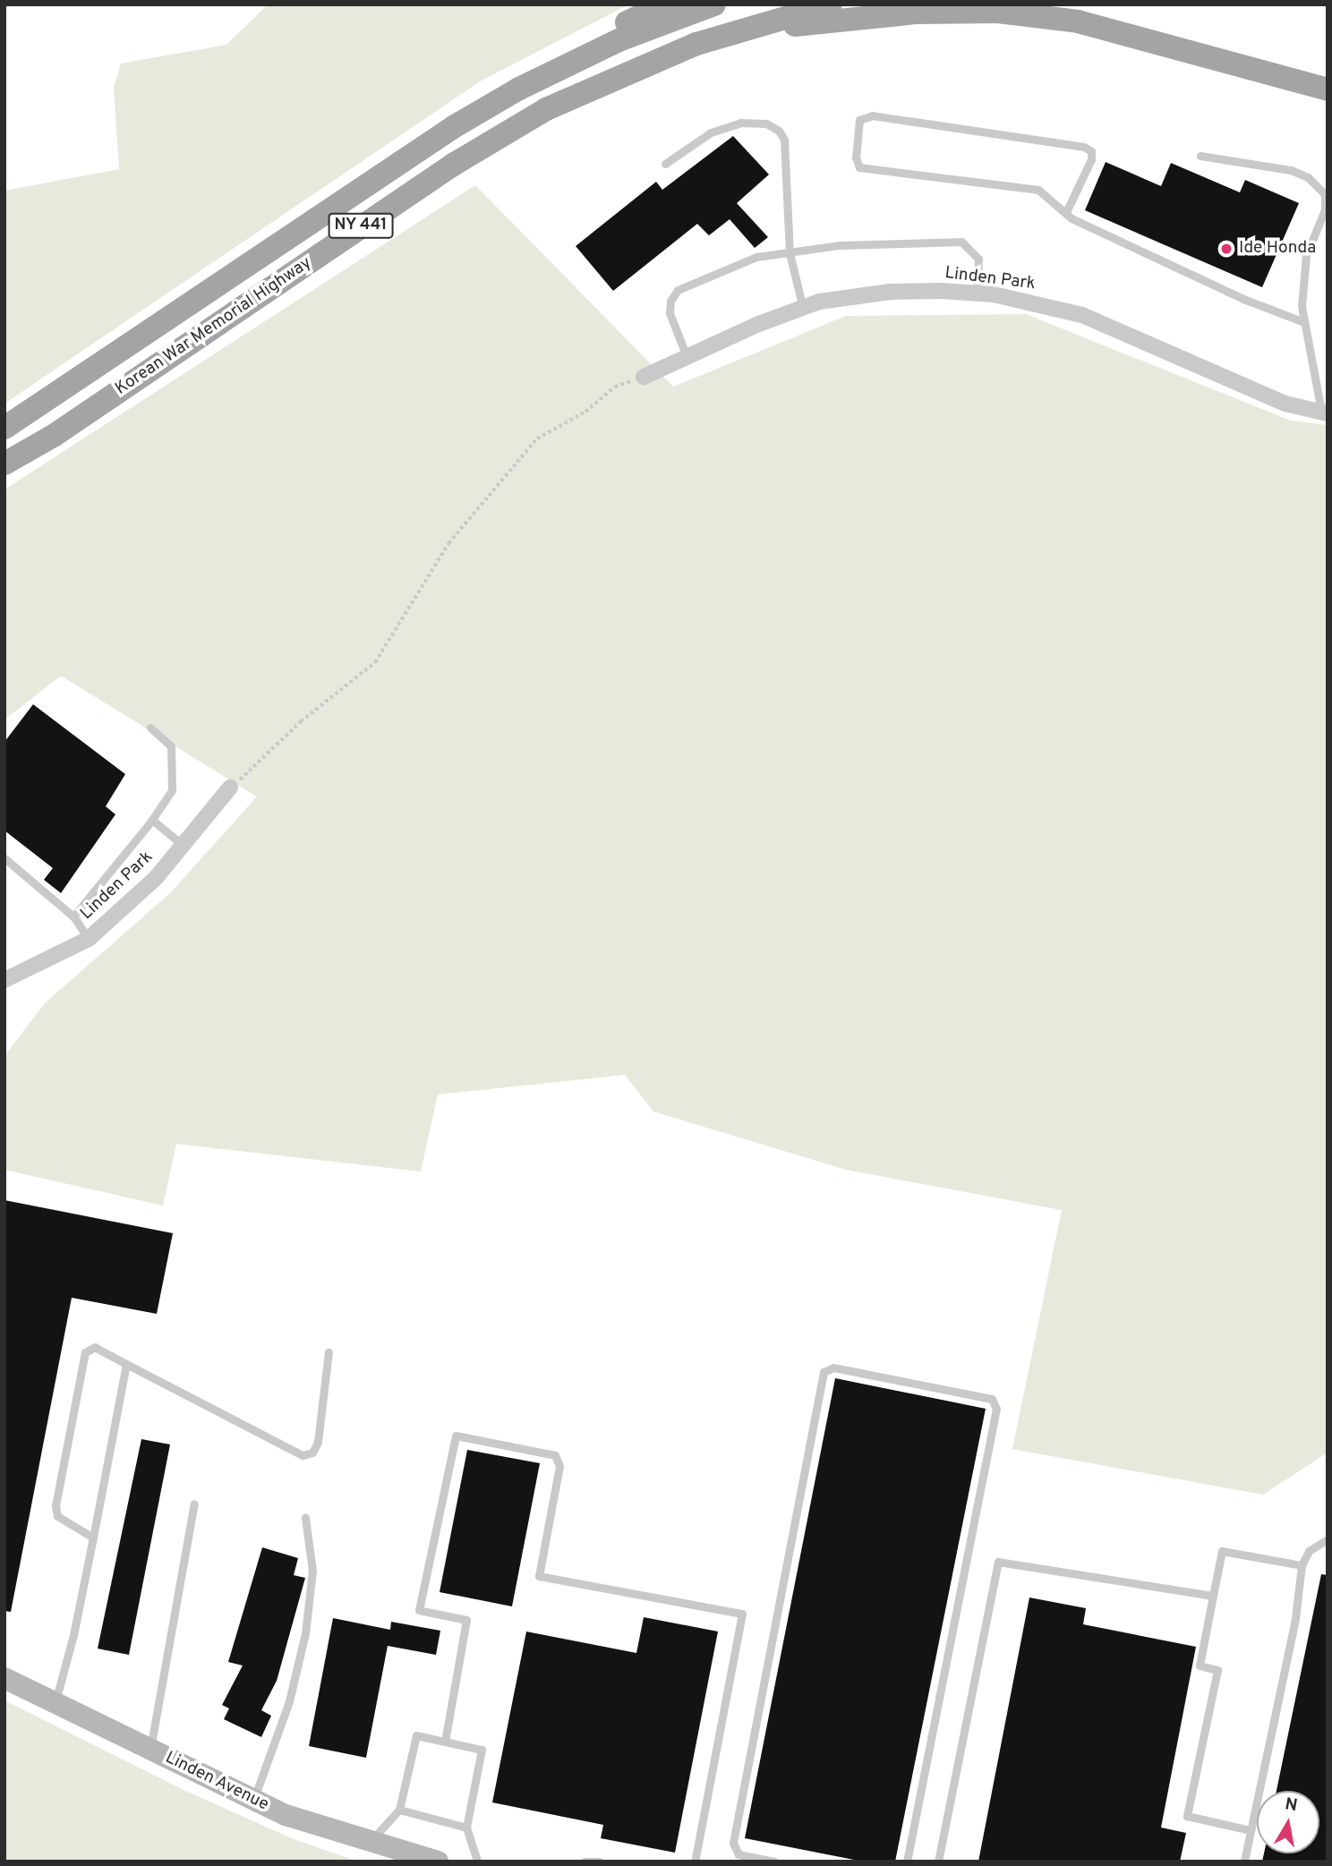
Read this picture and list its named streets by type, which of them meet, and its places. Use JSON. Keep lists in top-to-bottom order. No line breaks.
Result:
{"streets":{"main road":["NY 441","Korean War Memorial Highway","Linden Avenue"],"street":["Linden Park"]},"places":["Ide Honda"],"north":"top"}
